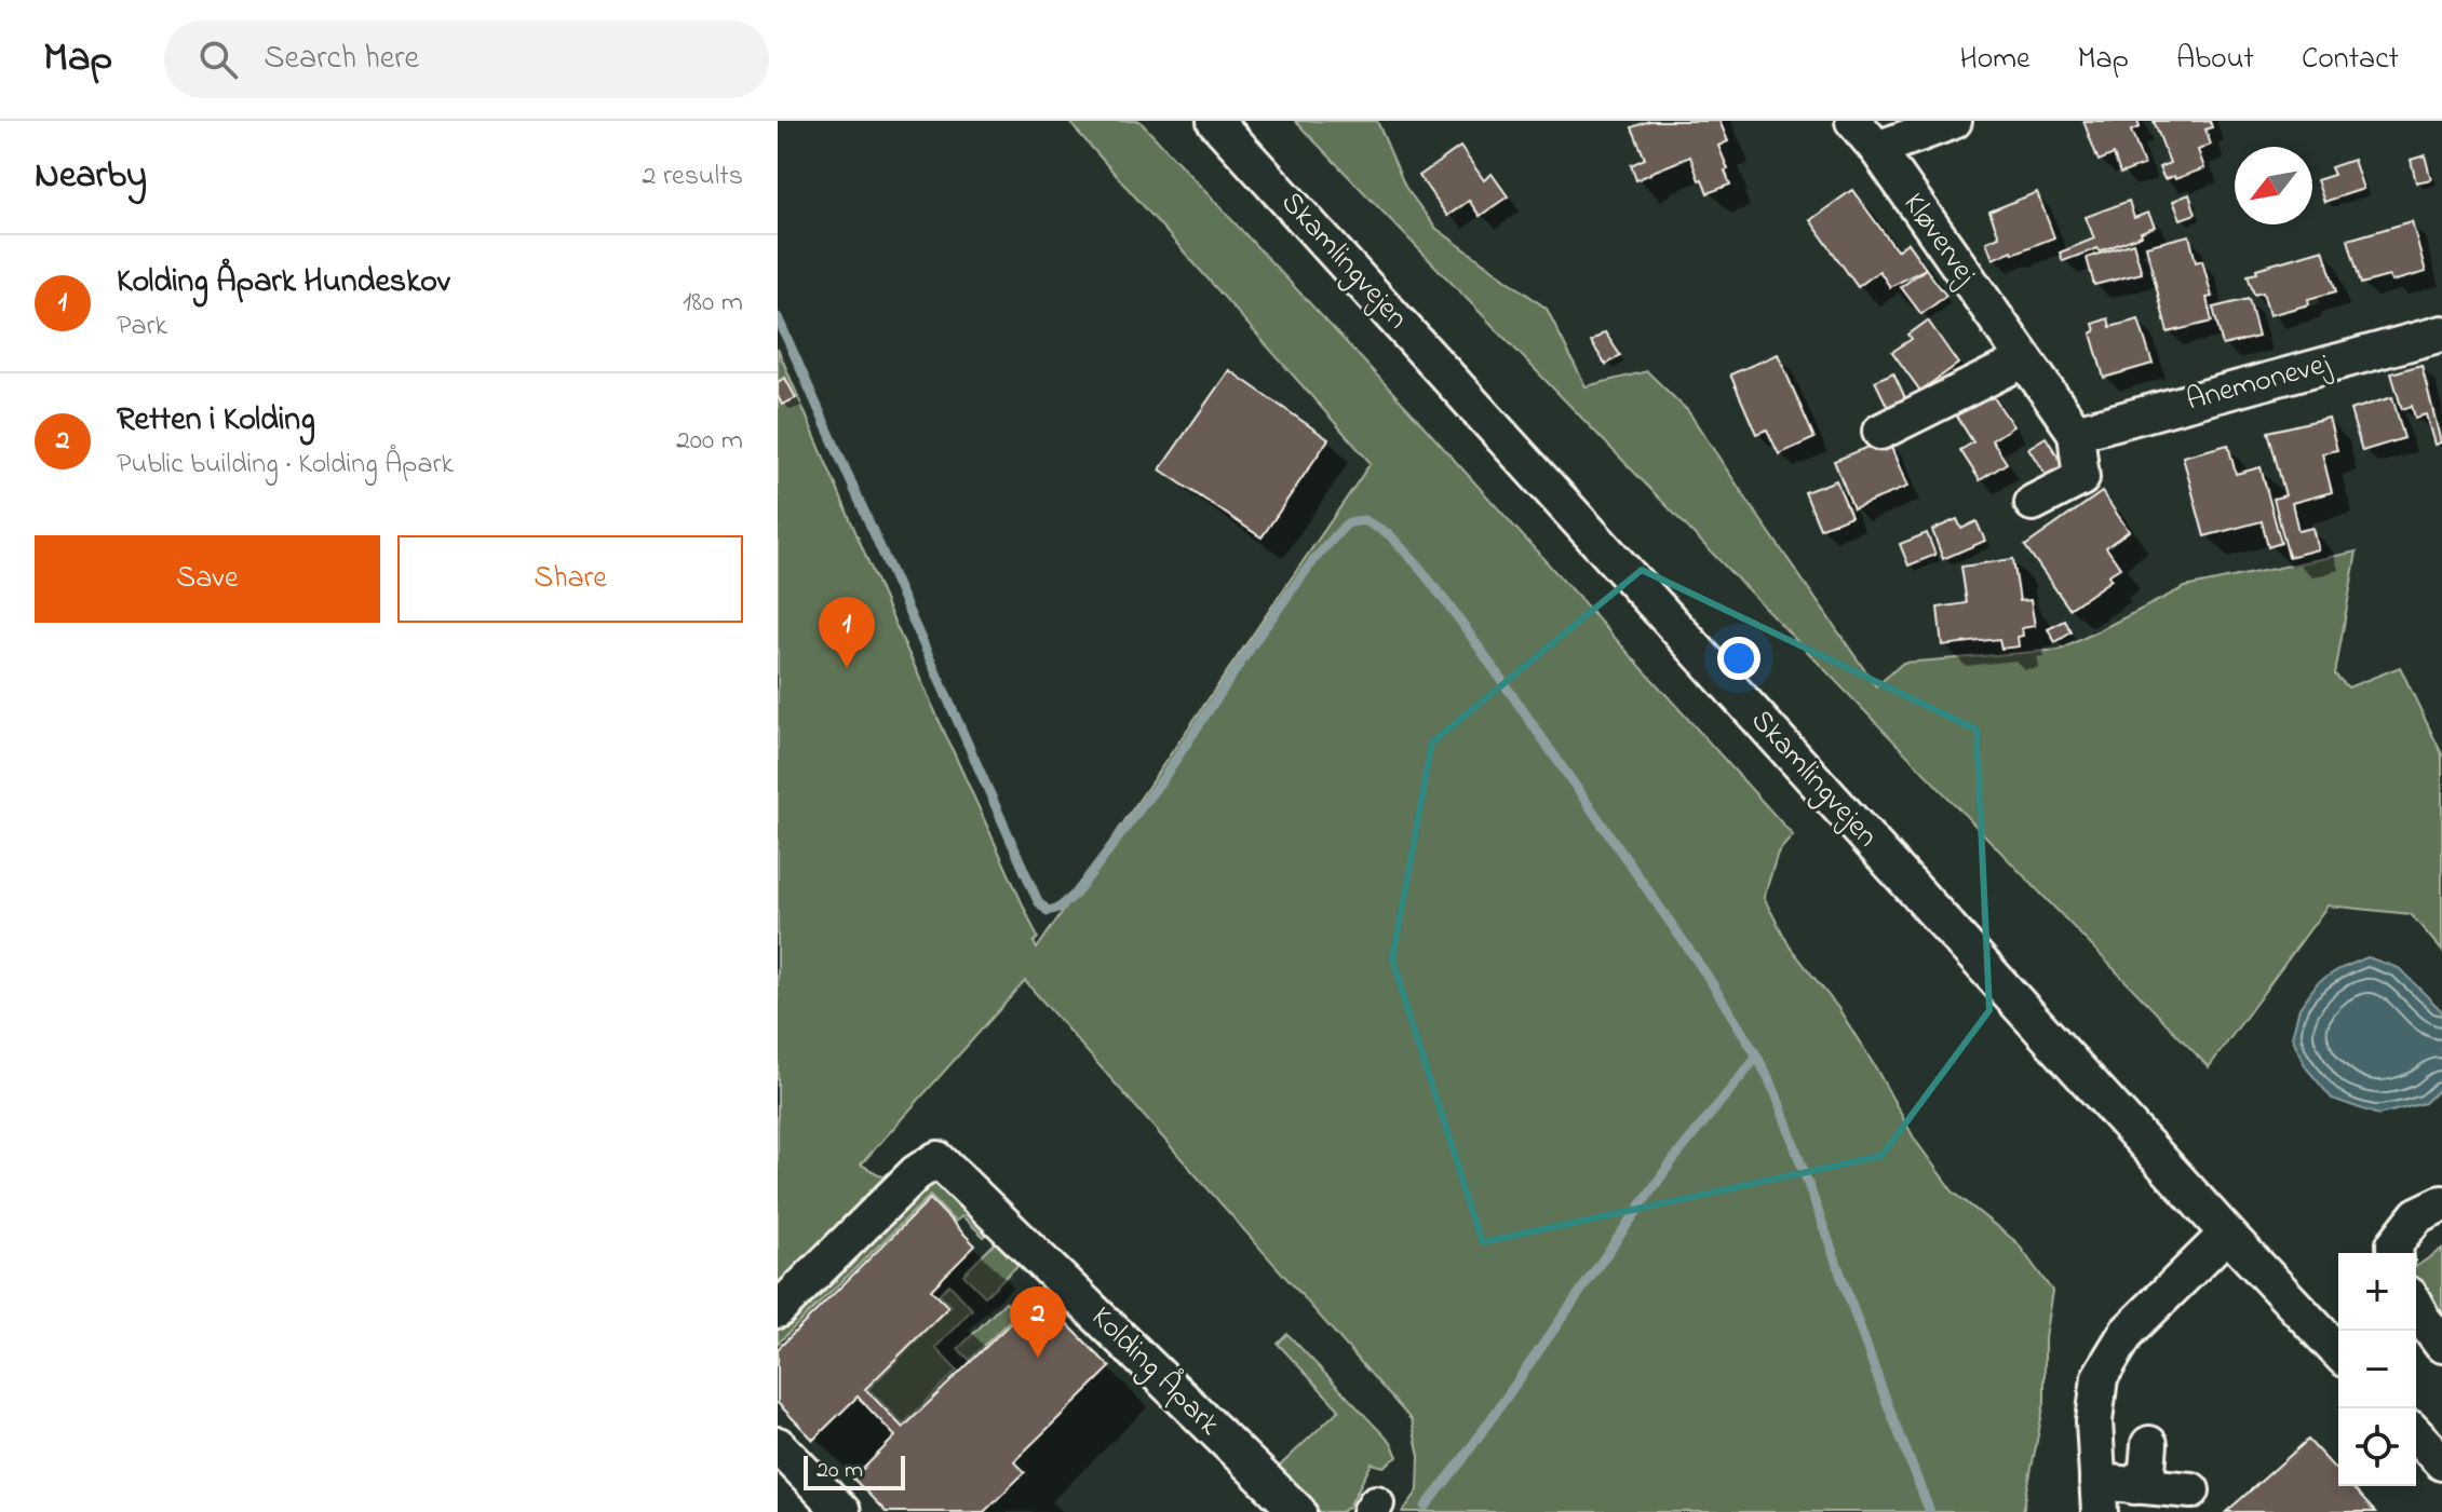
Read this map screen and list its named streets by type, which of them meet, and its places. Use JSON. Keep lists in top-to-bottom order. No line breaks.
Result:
{"streets":{"street":["Kløvervej","Skamlingvejen","Anemonevej","Kolding Åpark"]},"crossings":[["Kløvervej","Anemonevej"]],"scale_bar":"20 m","north":"bottom left","page":{"header":"Map","search":"Search here","nav":["Home","Map","About","Contact"],"heading":["Nearby","2 results"],"list":[{"mark":"1","name":"Kolding Åpark Hundeskov","note":"Park","value":"180 m"},{"mark":"2","name":"Retten i Kolding","note":"Public building · Kolding Åpark","value":"200 m"}],"buttons":["Save","Share"],"pins":["1","2"],"map_buttons":["+","−"],"scale":"20 m"}}
